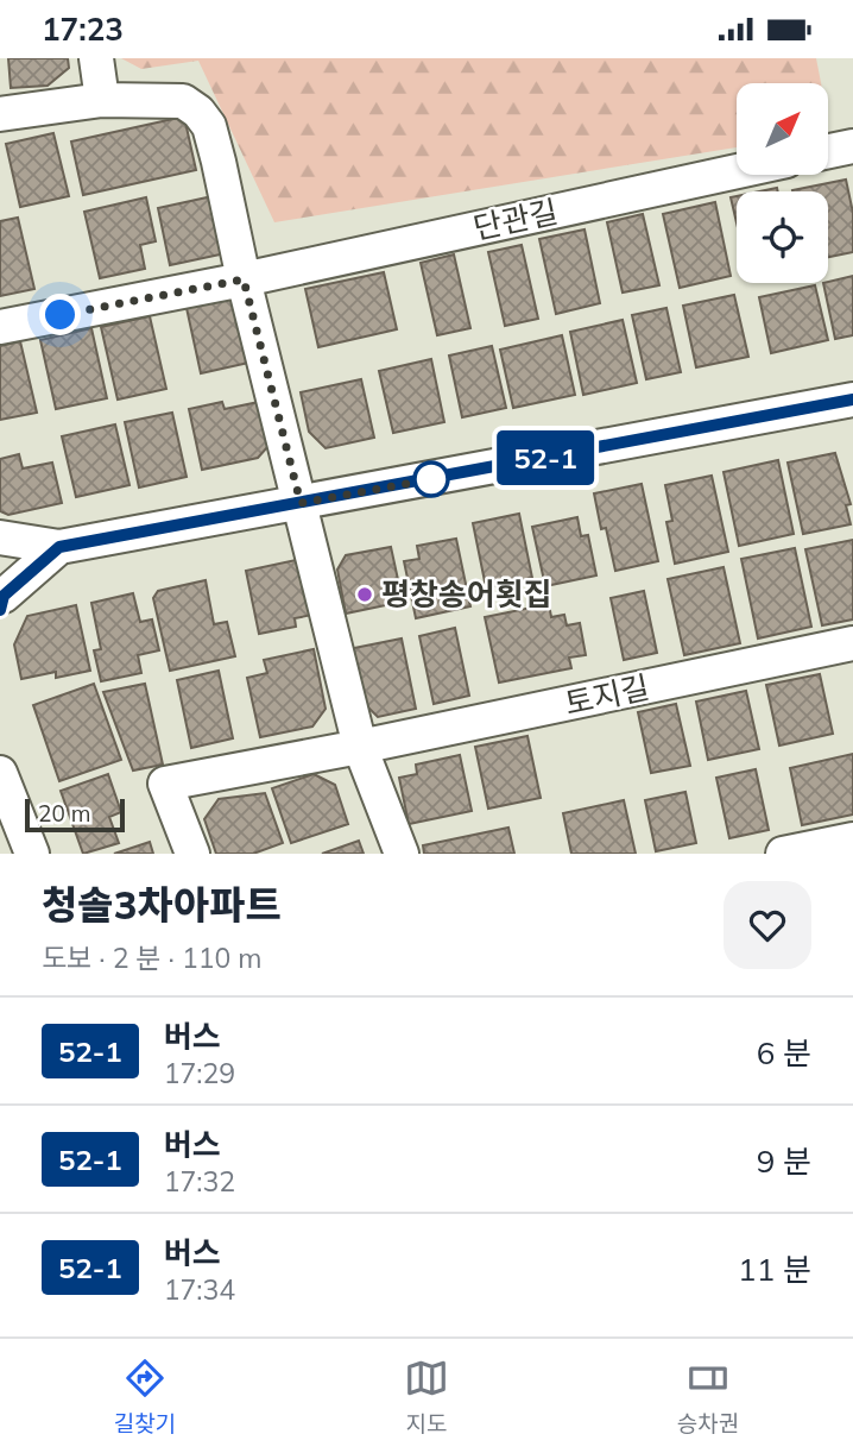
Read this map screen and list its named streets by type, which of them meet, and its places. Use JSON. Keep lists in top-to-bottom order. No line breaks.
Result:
{"streets":{"street":["단관길","토지길"]},"places":["평창송어횟집"],"lines":["bus line 52-1"],"scale_bar":"20 m","north":"top right","page":{"status":"17:23","on_map":"52-1","scale":"20 m","heading":["청솔3차아파트","도보 · 2 분 · 110 m"],"list":[{"mark":"52-1","name":"버스","note":"17:29","value":"6 분"},{"mark":"52-1","name":"버스","note":"17:32","value":"9 분"},{"mark":"52-1","name":"버스","note":"17:34","value":"11 분"}],"tabs":["길찾기","지도","승차권"]}}
